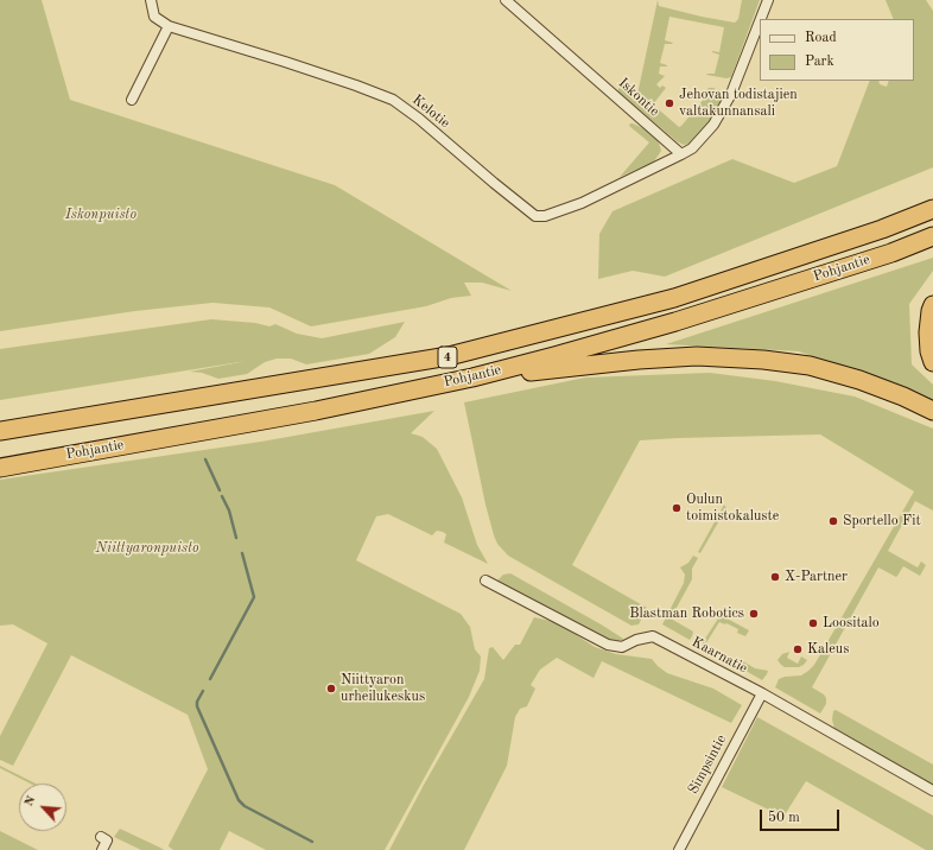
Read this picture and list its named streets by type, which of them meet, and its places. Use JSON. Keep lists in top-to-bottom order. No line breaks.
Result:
{"streets":{"highway":["Pohjantie","4"],"street":["Iskontie","Kelotie","Kaarnatie","Simpsintie"]},"crossings":[["Iskontie","Kelotie"],["Kaarnatie","Simpsintie"]],"parks":["Iskonpuisto","Niittyaronpuisto"],"places":["Jehovan todistajien valtakunnansali","Oulun toimistokaluste","Sportello Fit","X-Partner","Blastman Robotics","Loositalo","Kaleus","Niittyaron urheilukeskus"],"legend":["Road","Park"],"scale_bar":"50 m","north":"top left"}
